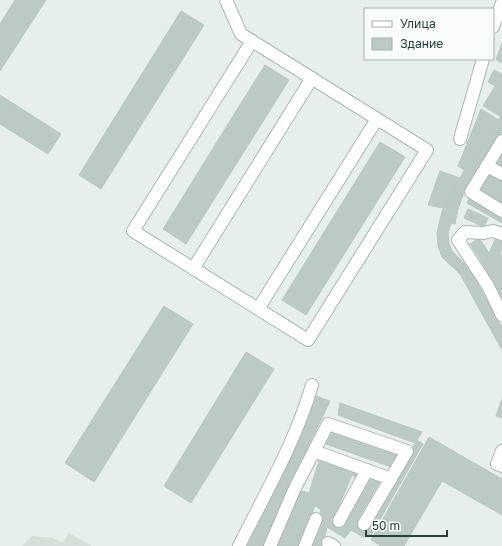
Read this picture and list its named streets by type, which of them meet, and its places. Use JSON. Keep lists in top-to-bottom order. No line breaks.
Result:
{"legend":["Улица","Здание"],"scale_bar":"50 m"}
